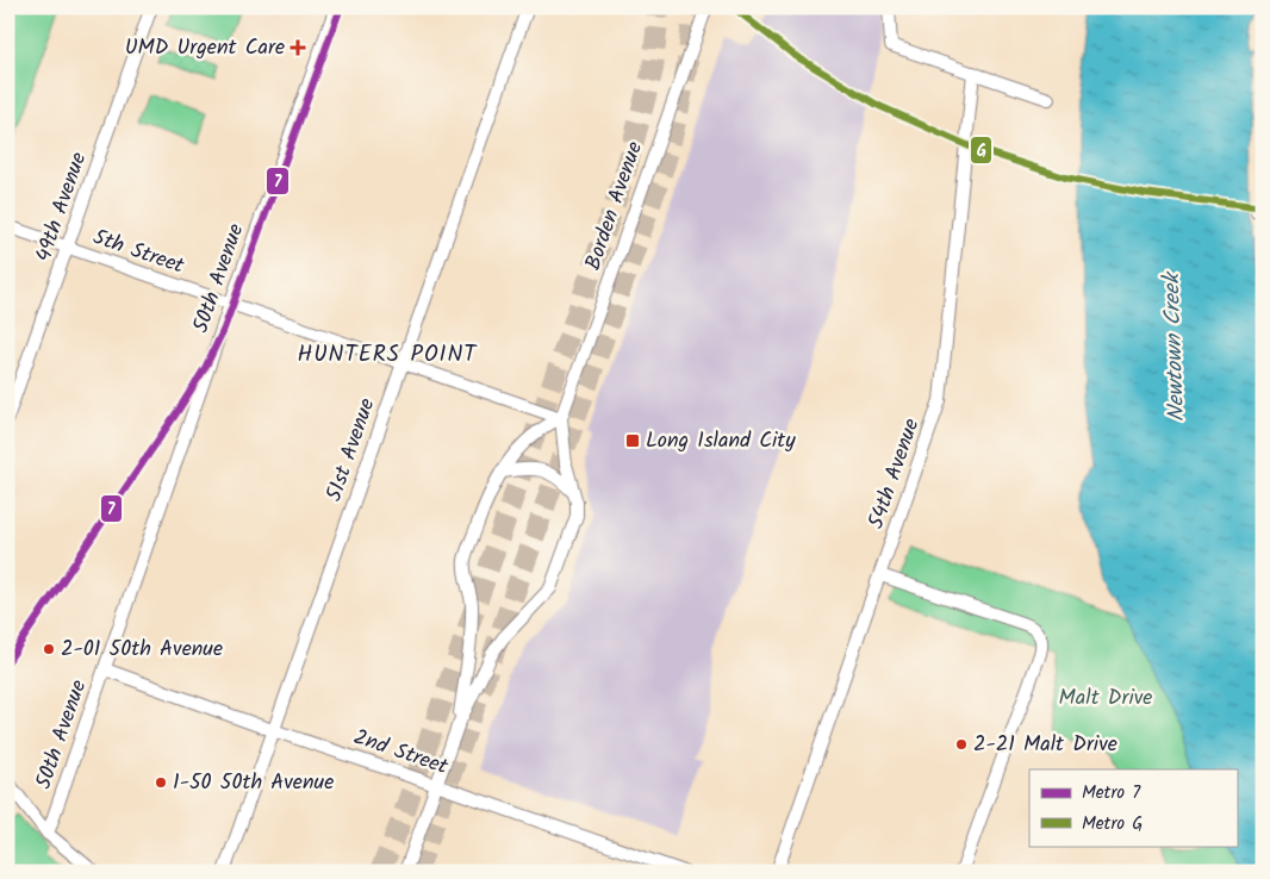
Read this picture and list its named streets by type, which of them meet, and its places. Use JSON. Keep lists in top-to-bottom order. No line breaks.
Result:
{"streets":{"street":["Borden Avenue","49th Avenue","5th Street","50th Avenue","51st Avenue","54th Avenue","2nd Street"]},"crossings":[["Borden Avenue","5th Street"],["Borden Avenue","2nd Street"],["49th Avenue","5th Street"],["5th Street","50th Avenue"],["5th Street","51st Avenue"],["50th Avenue","2nd Street"],["51st Avenue","2nd Street"]],"districts":["HUNTERS POINT"],"water":["Newtown Creek"],"parks":["Malt Drive"],"places":{"health":["UMD Urgent Care"],"transit":["Long Island City"],"other":["2-01 50th Avenue","2-21 Malt Drive","1-50 50th Avenue"]},"lines":["metro line 7","metro line G"],"legend":["Metro 7","Metro G"]}
